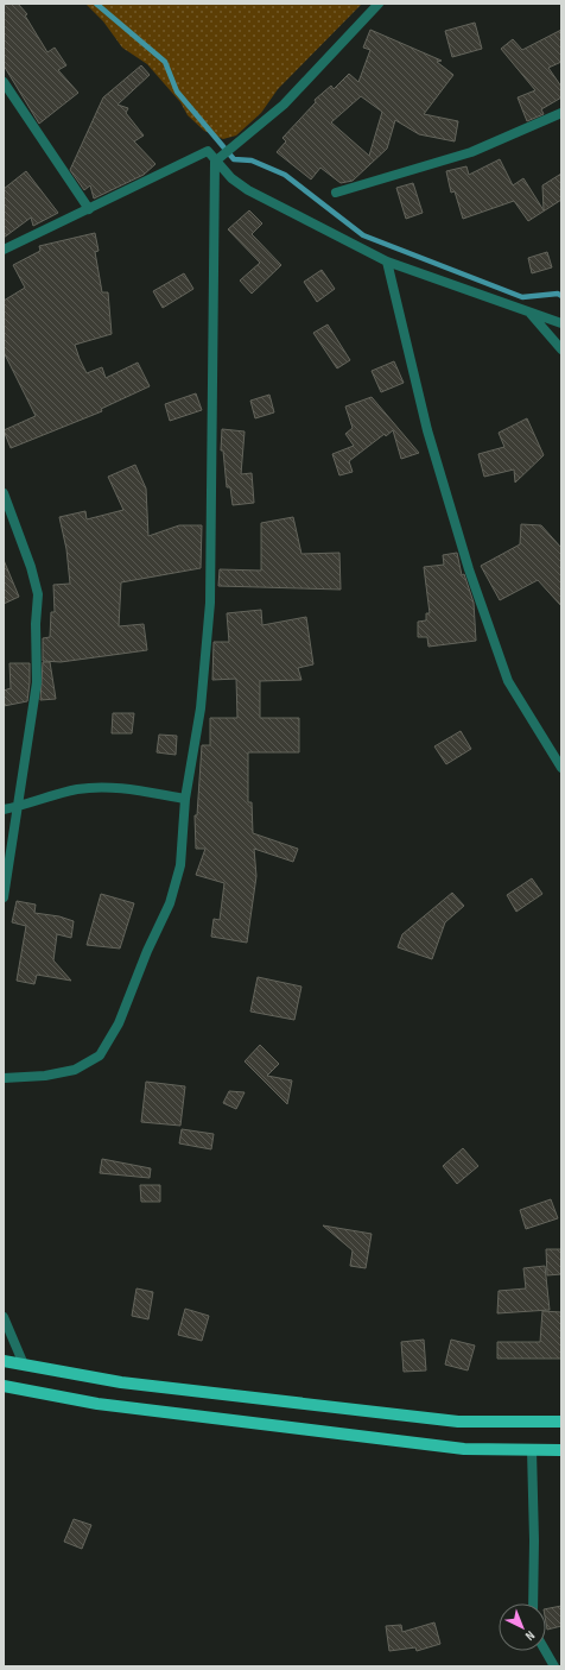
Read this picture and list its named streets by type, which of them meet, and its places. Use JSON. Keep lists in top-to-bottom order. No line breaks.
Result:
{"north":"bottom right"}
